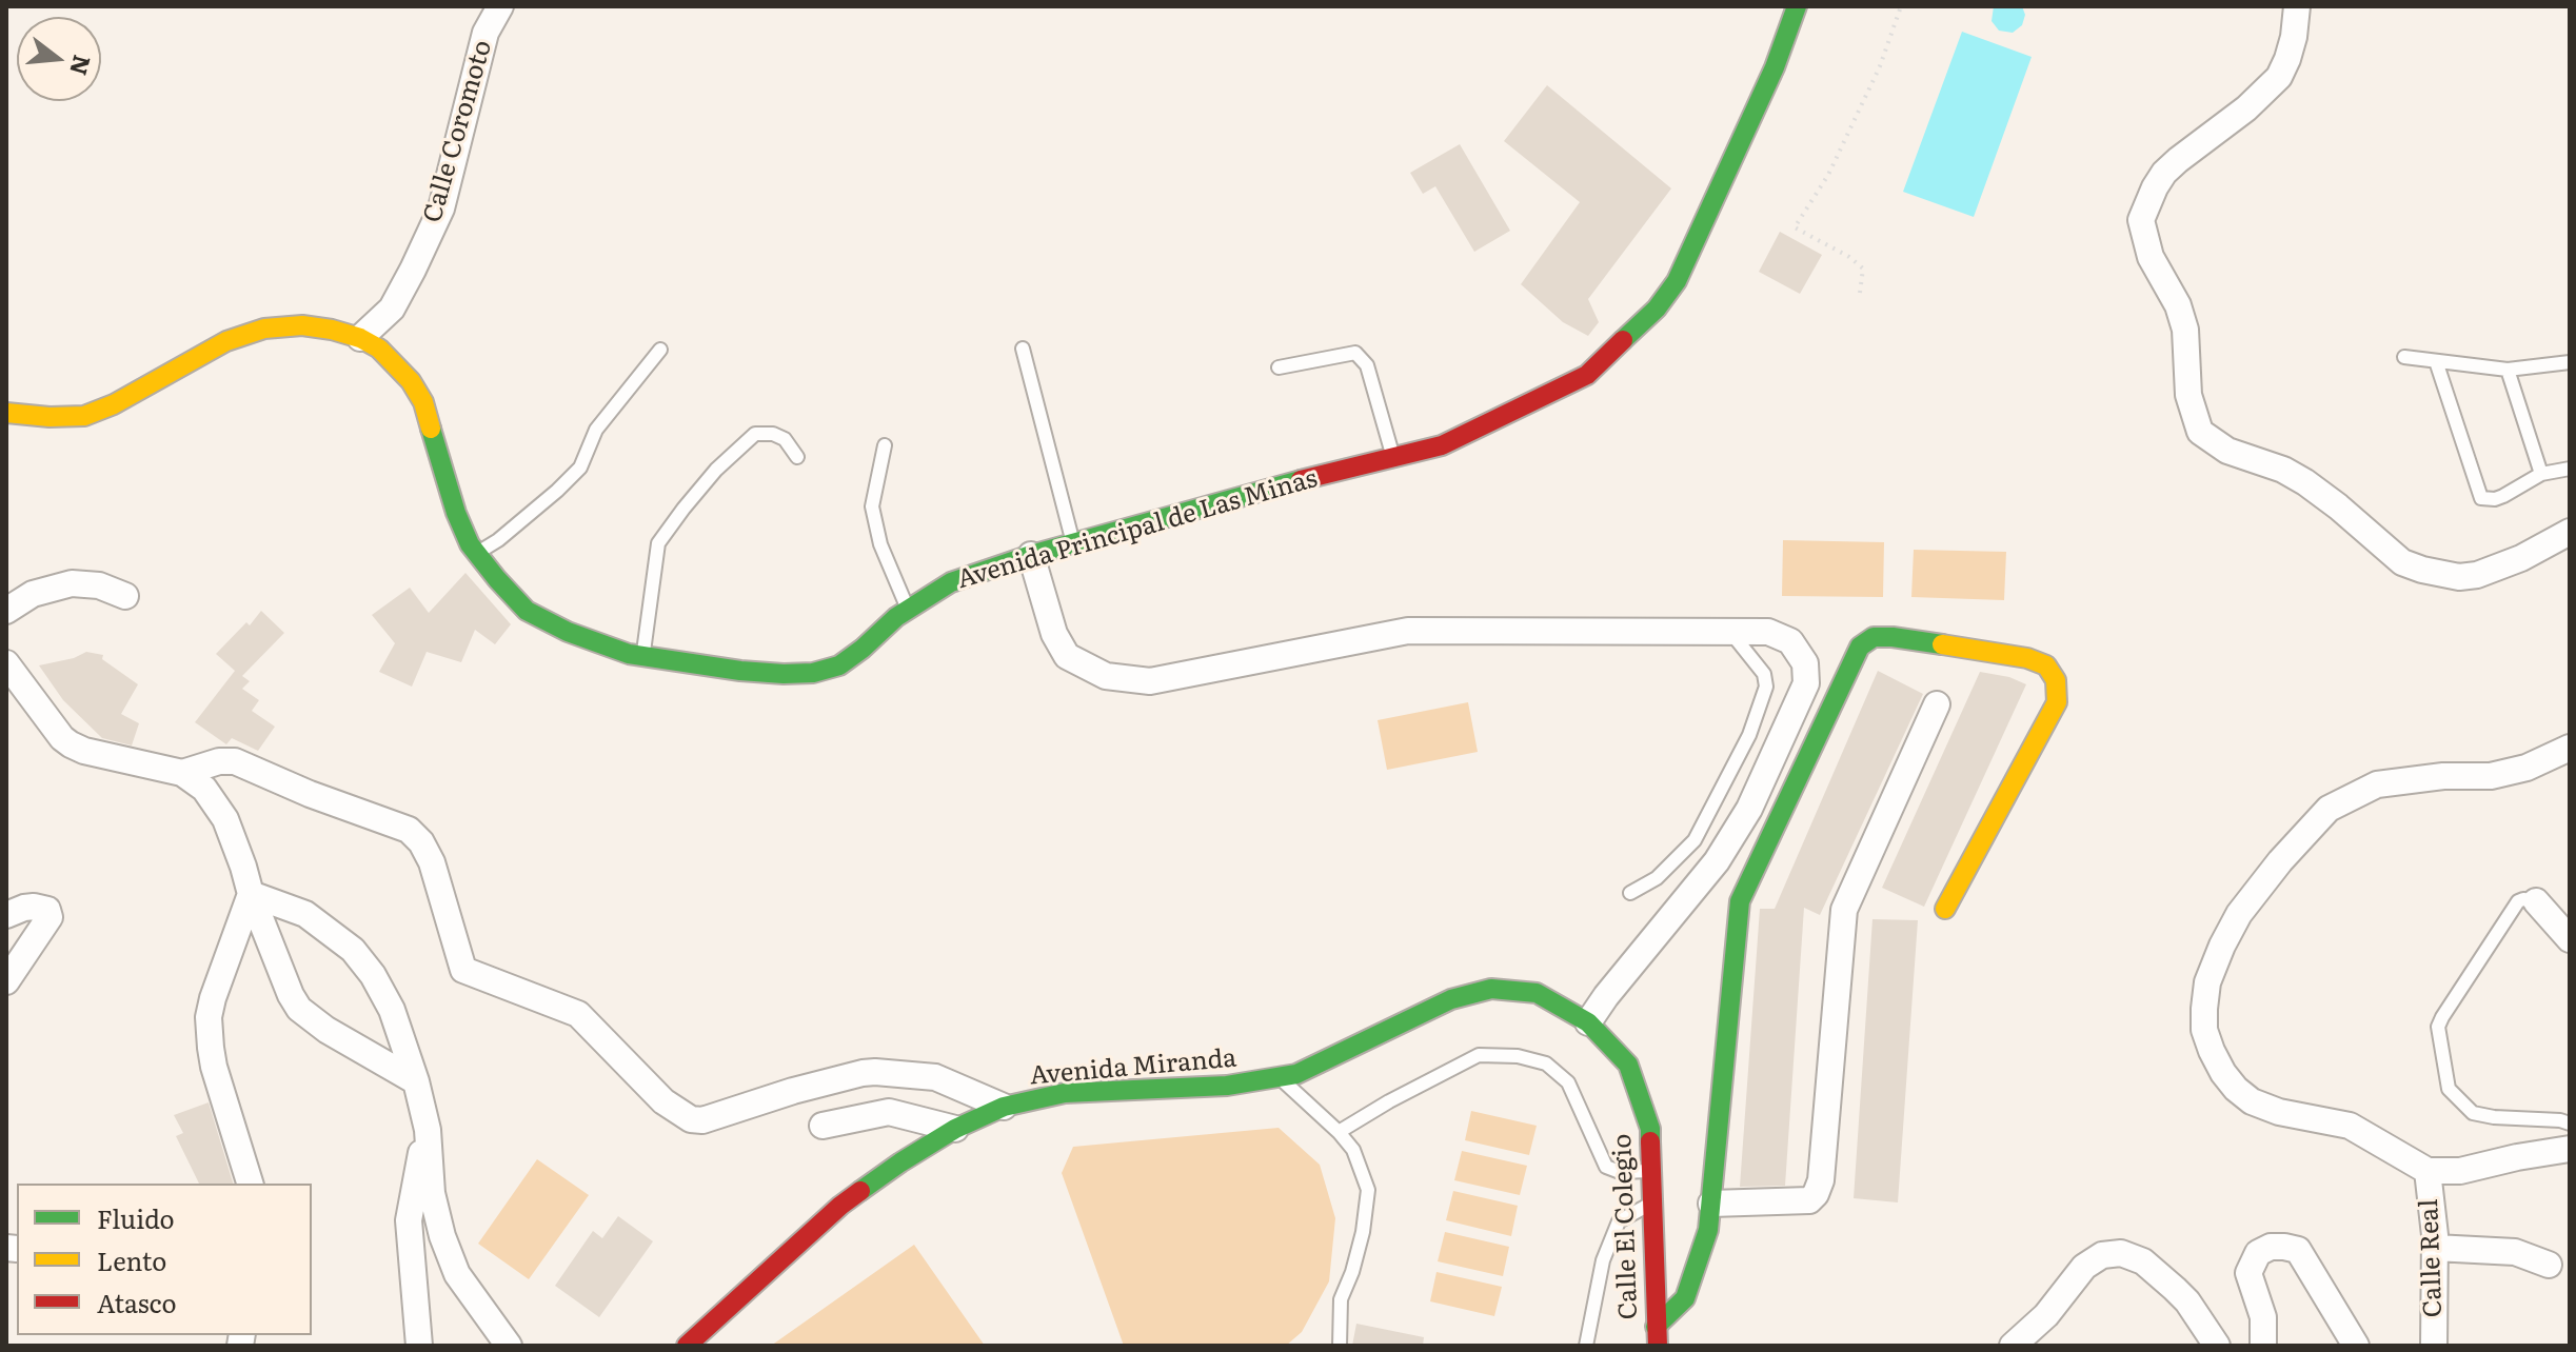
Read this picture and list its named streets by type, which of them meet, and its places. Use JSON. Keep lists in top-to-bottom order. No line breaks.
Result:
{"streets":{"street":["Calle Coromoto","Avenida Principal de Las Minas","Avenida Miranda","Calle El Colegio","Calle Real"]},"crossings":[["Calle Coromoto","Avenida Principal de Las Minas"],["Avenida Miranda","Calle El Colegio"]],"legend":["Fluido","Lento","Atasco"],"north":"right"}
